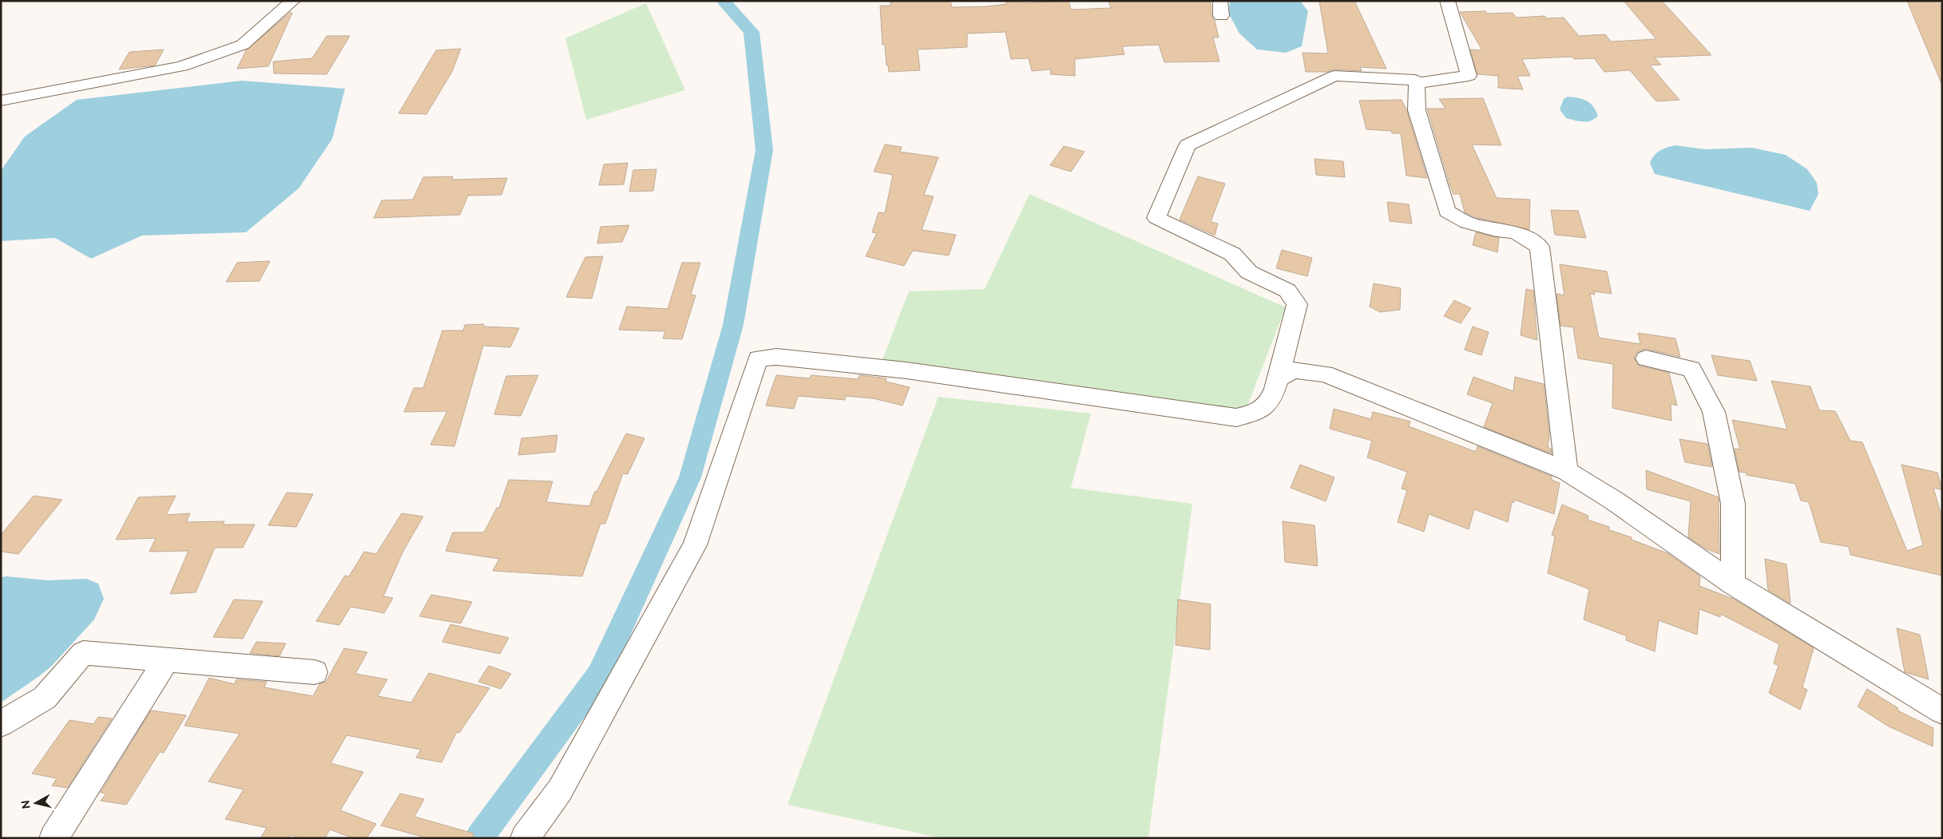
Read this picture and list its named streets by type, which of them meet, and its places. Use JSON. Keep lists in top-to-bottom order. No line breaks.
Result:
{"north":"left"}
